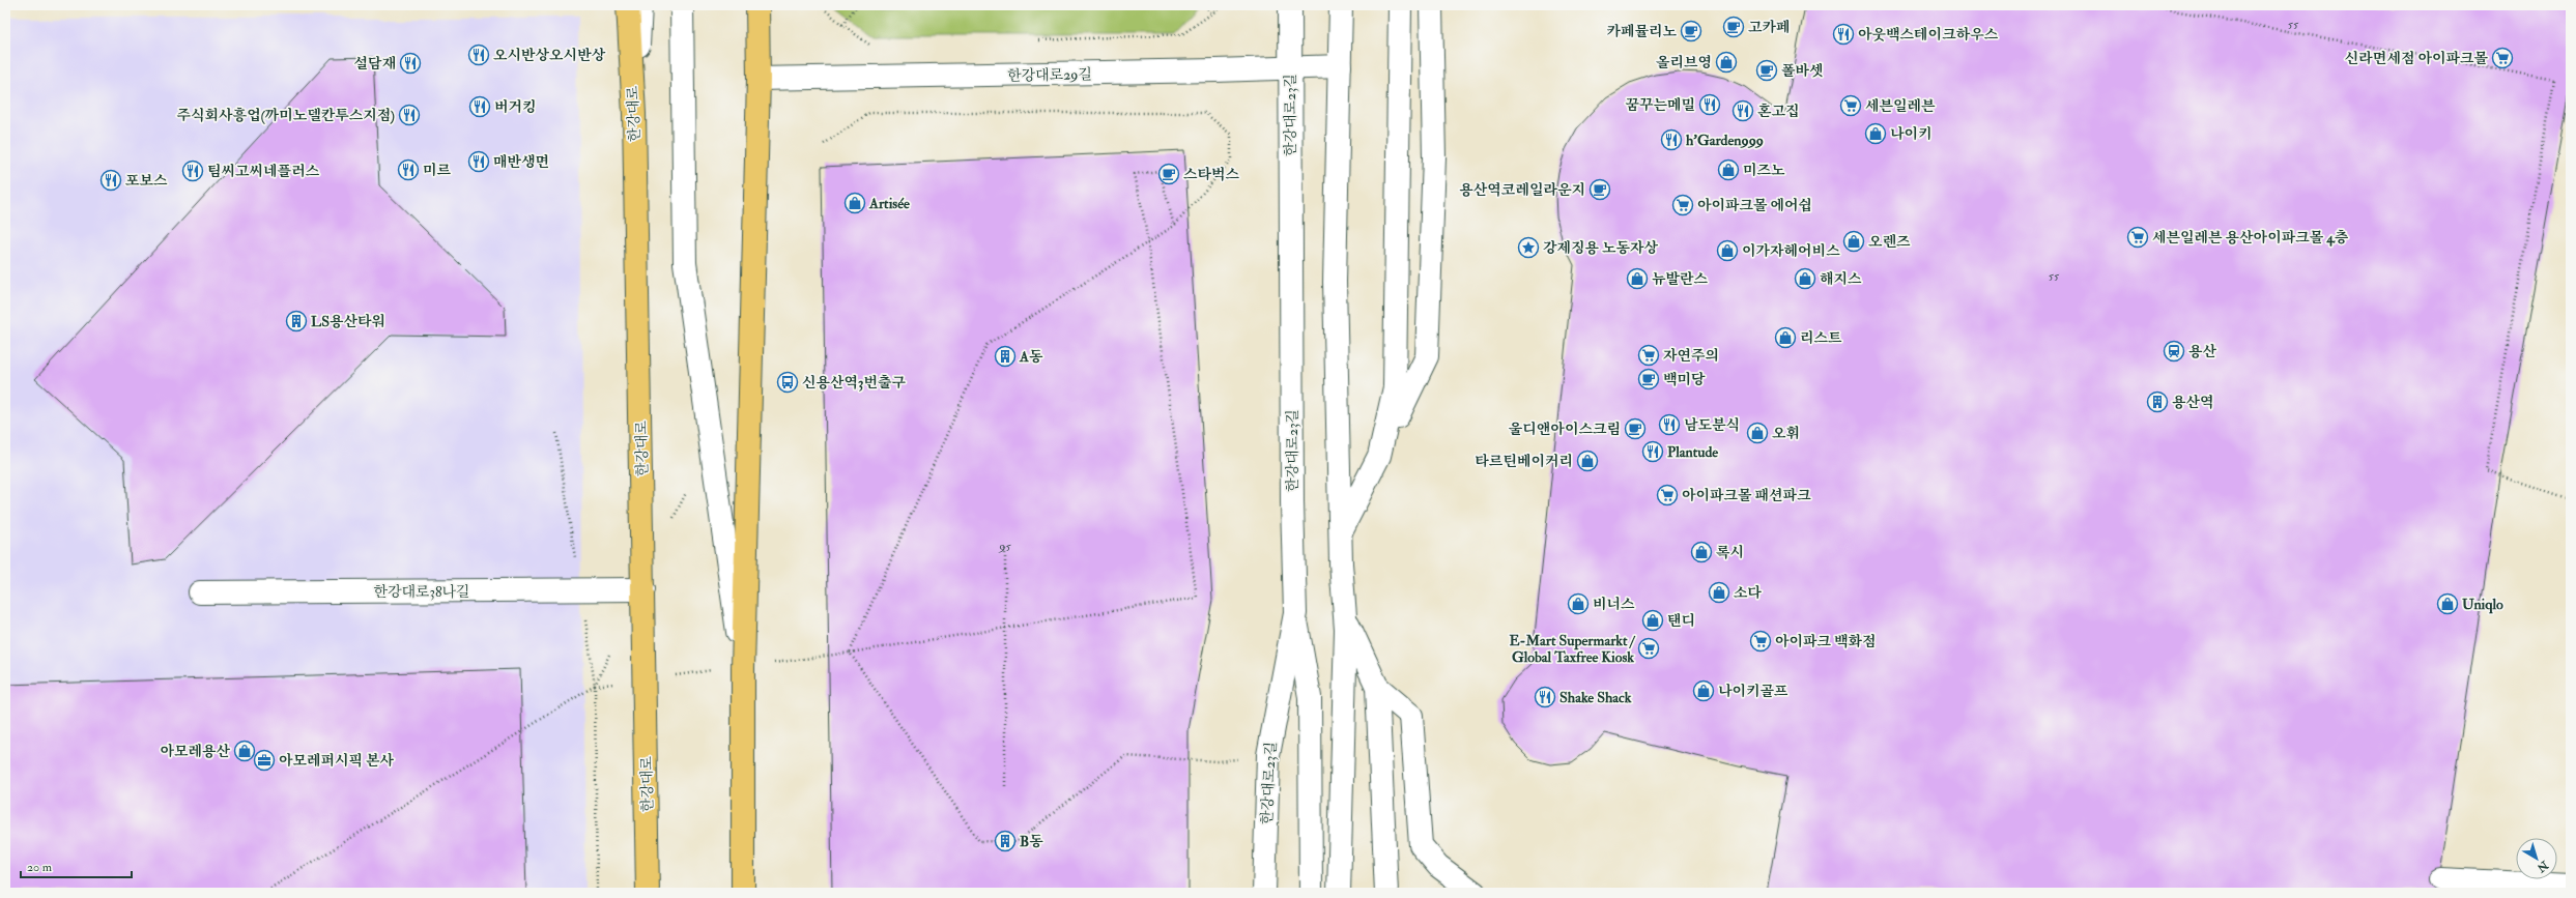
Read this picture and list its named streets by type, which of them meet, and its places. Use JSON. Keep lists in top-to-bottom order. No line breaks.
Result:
{"streets":{"main road":["한강대로"],"street":["한강대로29길","한강대로23길","한강대로38나길"]},"crossings":[["한강대로29길","한강대로23길"],["한강대로","한강대로38나길"]],"places":{"cafe":["고카페","카페뮬리노","폴바셋","스타벅스","용산역코레일라운지","백미당","울디앤아이스크림"],"restaurant":["아웃백스테이크하우스","오시반상오시반상","설담재","꿈꾸는메밀","버거킹","혼고집","주식회사흥업(까미노델칸투스지점)","h'Garden999","매반생면","미르","팀씨고씨네플러스","포보스","남도분식","Plantude","Shake Shack"],"supermarket":["신라면세점 아이파크몰","세븐일레븐","아이파크몰 에어쉽","세븐일레븐 용산아이파크몰 4층","자연주의","아이파크몰 패션파크","아이파크 백화점","E-Mart Supermarkt / Global Taxfree Kiosk"],"shop":["올리브영","나이키","미즈노","Artisée","오렌즈","이가자헤어비스","뉴발란스","해지스","리스트","오휘","타르틴베이커리","록시","소다","비너스","Uniqlo","탠디","나이키골프","아모레용산"],"place":["강제징용 노동자상"],"building":["LS용산타워","A동","용산역","B동"],"station":["용산"],"bus stop":["신용산역3번출구"],"office":["아모레퍼시픽 본사"]},"house_numbers":["55","55","95"],"scale_bar":"20 m","north":"bottom right"}
